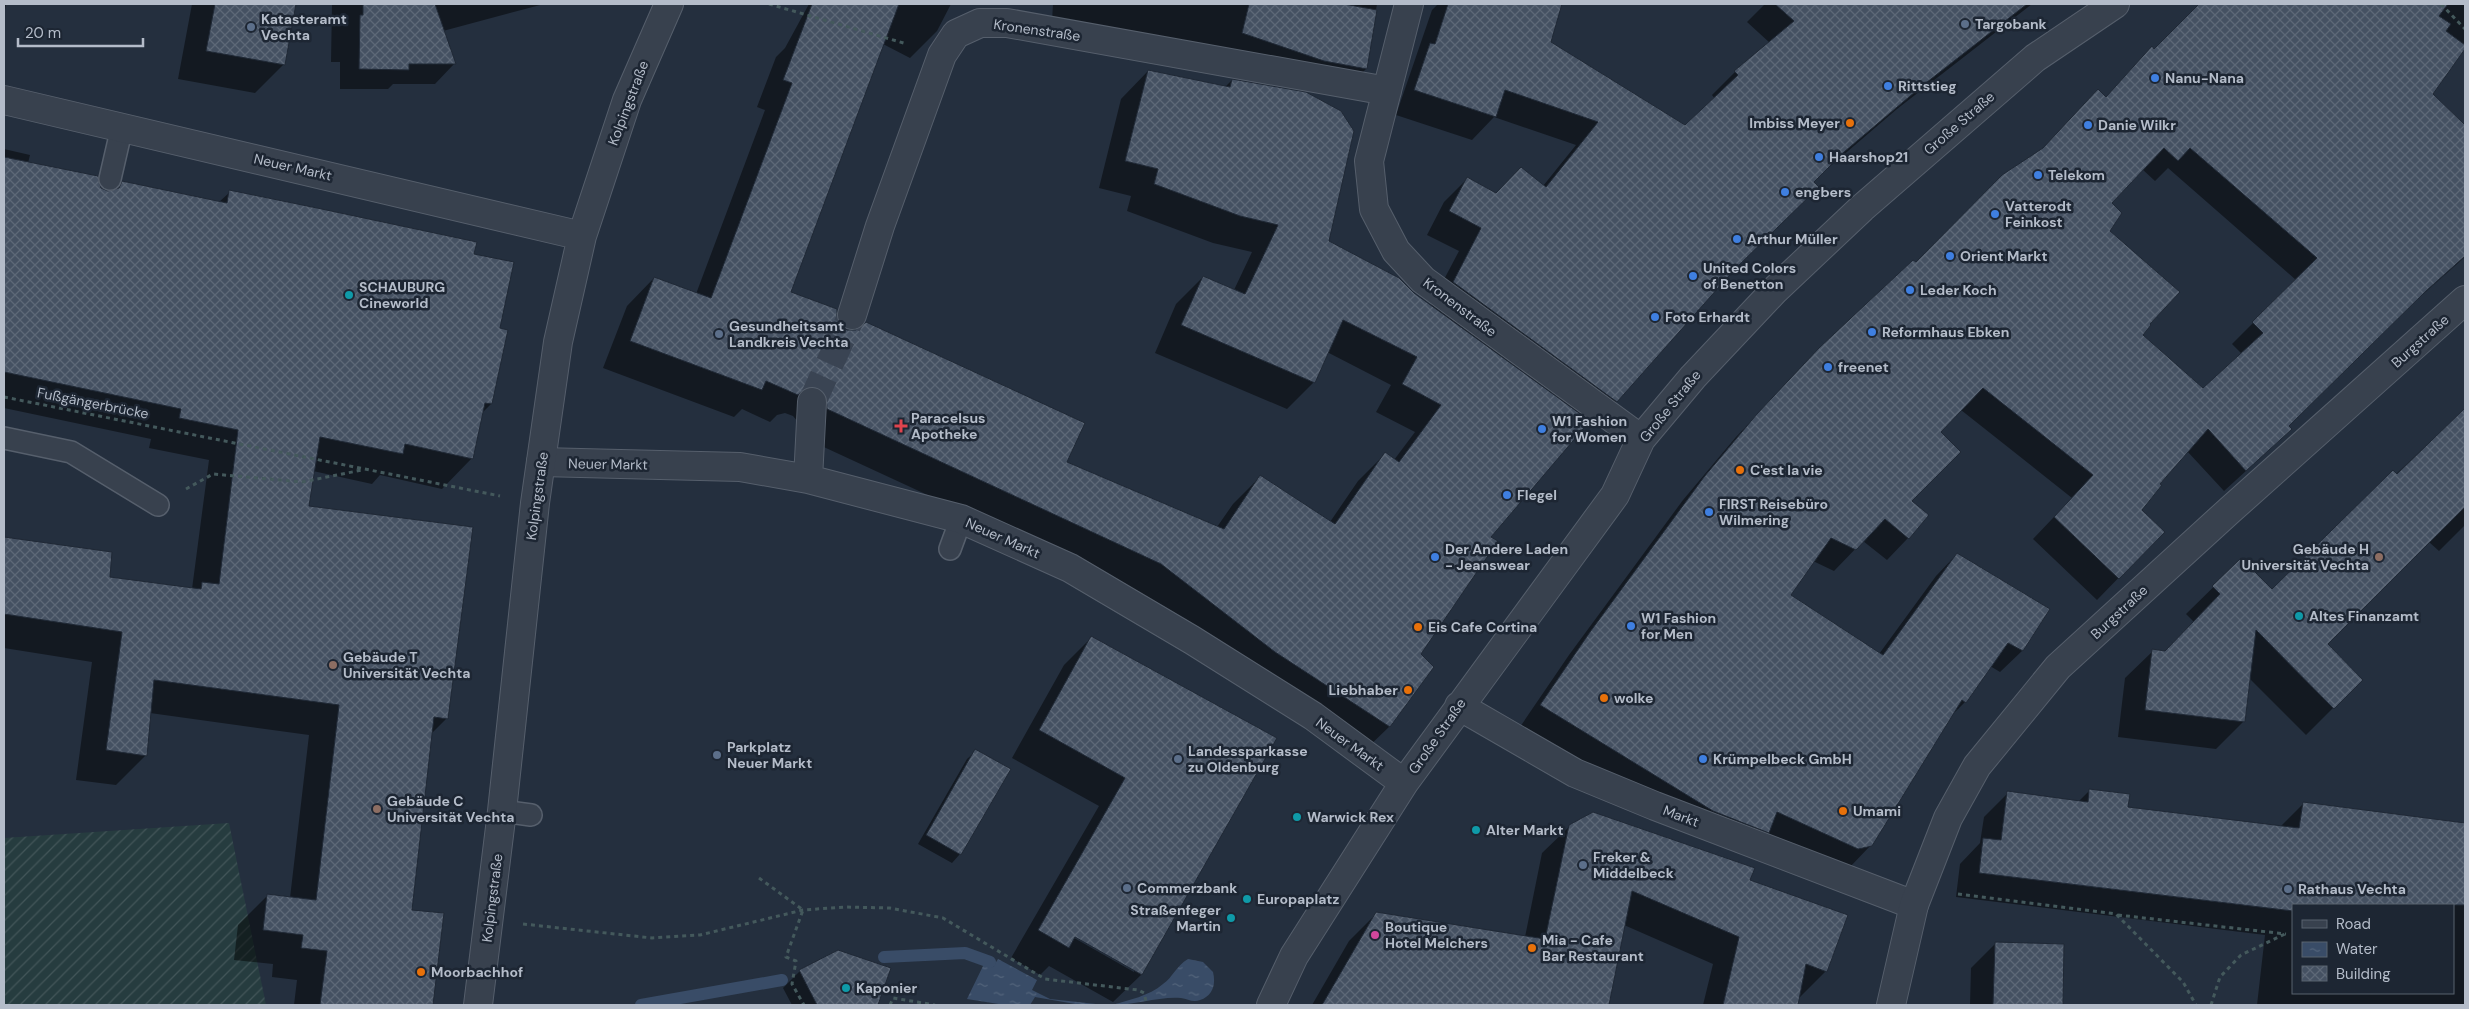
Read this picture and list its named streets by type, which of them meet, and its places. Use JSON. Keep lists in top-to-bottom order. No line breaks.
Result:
{"streets":{"street":["Kronenstraße","Kolpingstraße","Große Straße","Neuer Markt","Burgstraße","Markt"],"path":["Fußgängerbrücke"]},"crossings":[["Kronenstraße","Große Straße"],["Kolpingstraße","Neuer Markt"],["Kolpingstraße","Fußgängerbrücke"],["Große Straße","Neuer Markt"],["Große Straße","Markt"],["Burgstraße","Markt"]],"places":{"other":["Targobank","Katasteramt Vechta","Nanu-Nana","Rittstieg","Imbiss Meyer","Danie Wilkr","Haarshop21","Telekom","engbers","Vatterodt Feinkost","Arthur Müller","Orient Markt","United Colors of Benetton","Leder Koch","SCHAUBURG Cineworld","Foto Erhardt","Reformhaus Ebken","Gesundheitsamt Landkreis Vechta","freenet","W1 Fashion for Women","C'est la vie","Flegel","FIRST Reisebüro Wilmering","Der Andere Laden - Jeanswear","Gebäude H Universität Vechta","Altes Finanzamt","W1 Fashion for Men","Eis Cafe Cortina","Gebäude T Universität Vechta","Liebhaber","wolke","Parkplatz Neuer Markt","Landessparkasse zu Oldenburg","Krümpelbeck GmbH","Gebäude C Universität Vechta","Umami","Warwick Rex","Alter Markt","Freker & Middelbeck","Commerzbank","Rathaus Vechta","Europaplatz","Straßenfeger Martin","Boutique Hotel Melchers","Mia - Cafe Bar Restaurant","Moorbachhof","Kaponier"],"health":["Paracelsus Apotheke"]},"legend":["Road","Water","Building"],"scale_bar":"20 m"}
